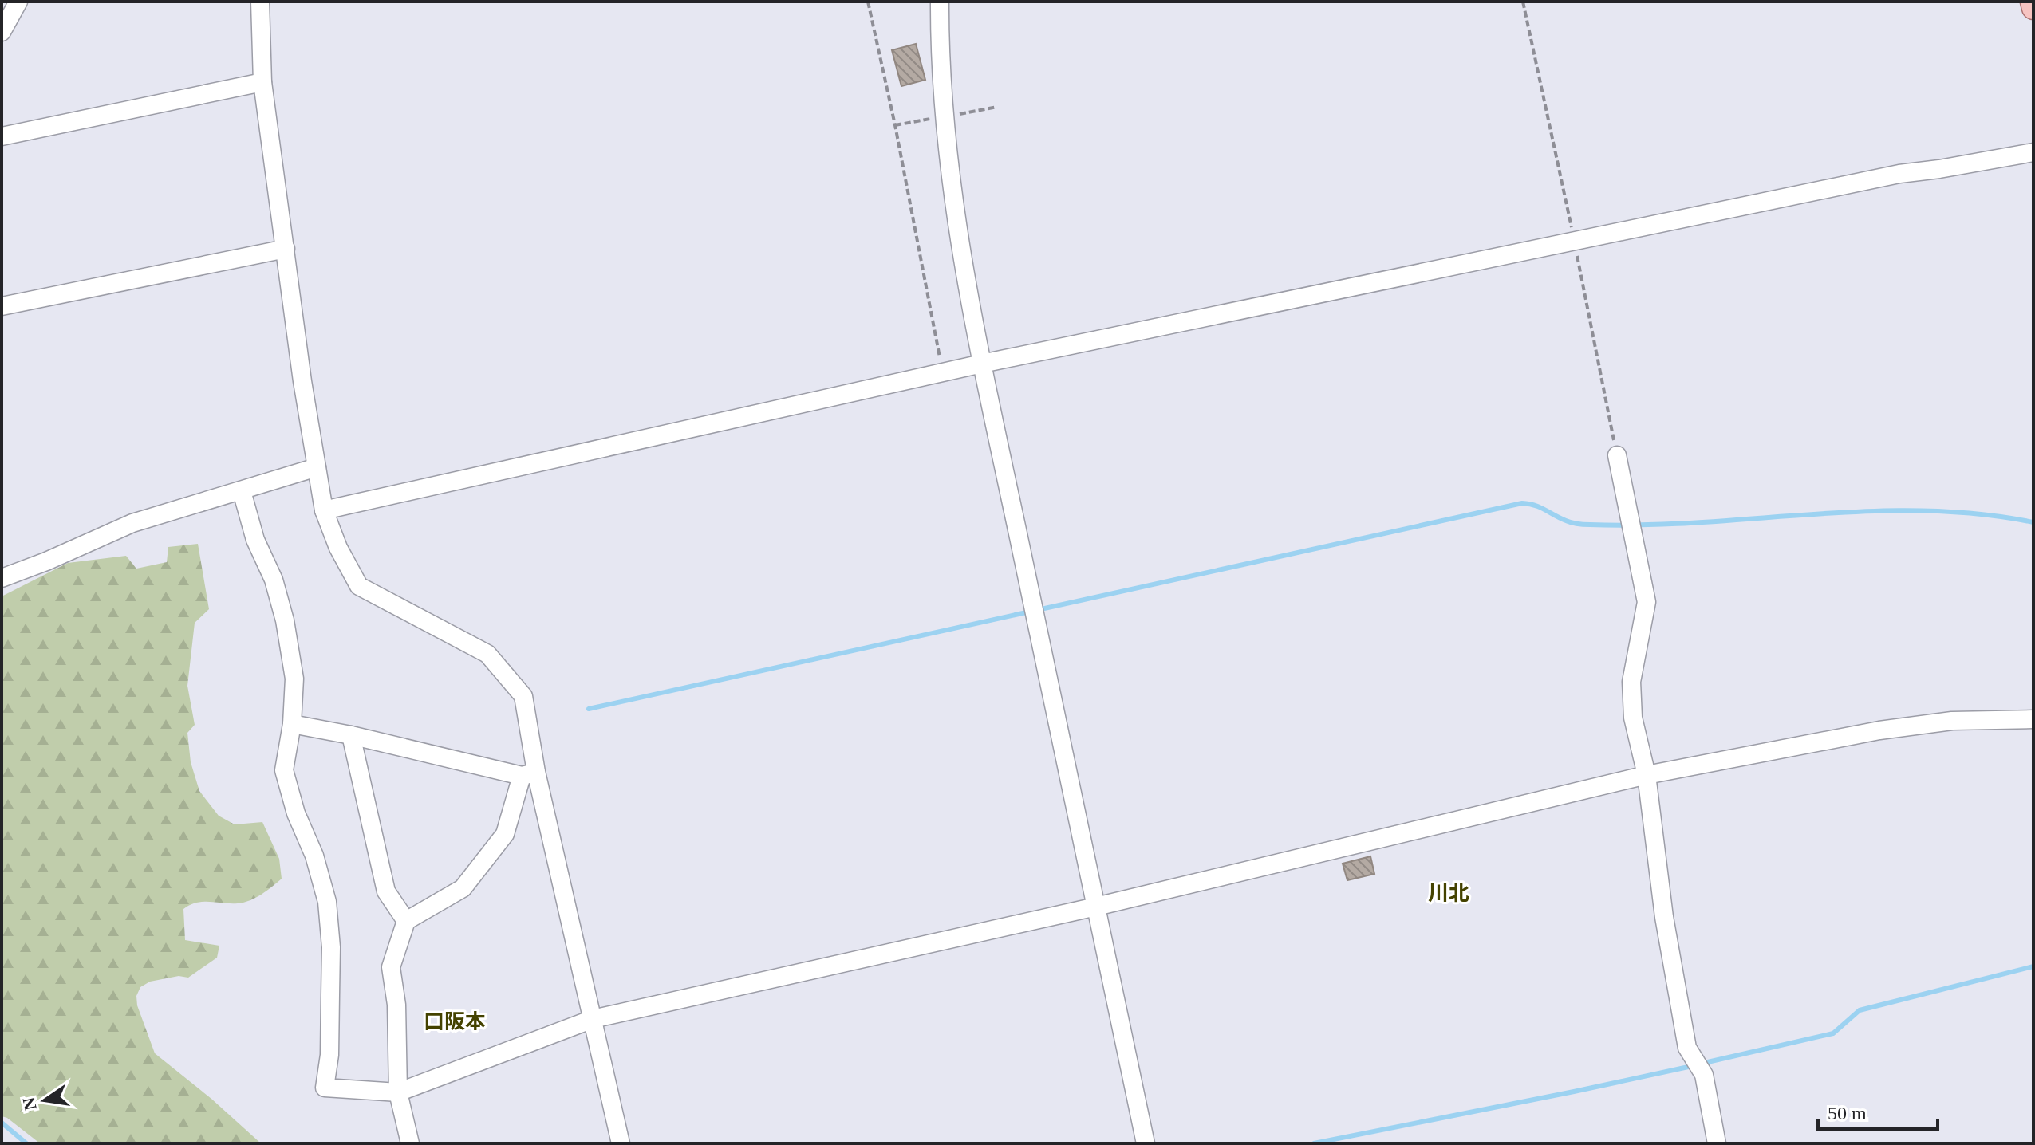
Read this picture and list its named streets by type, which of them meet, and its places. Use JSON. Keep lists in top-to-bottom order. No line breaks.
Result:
{"districts":["川北","口阪本"],"scale_bar":"50 m","north":"left"}
